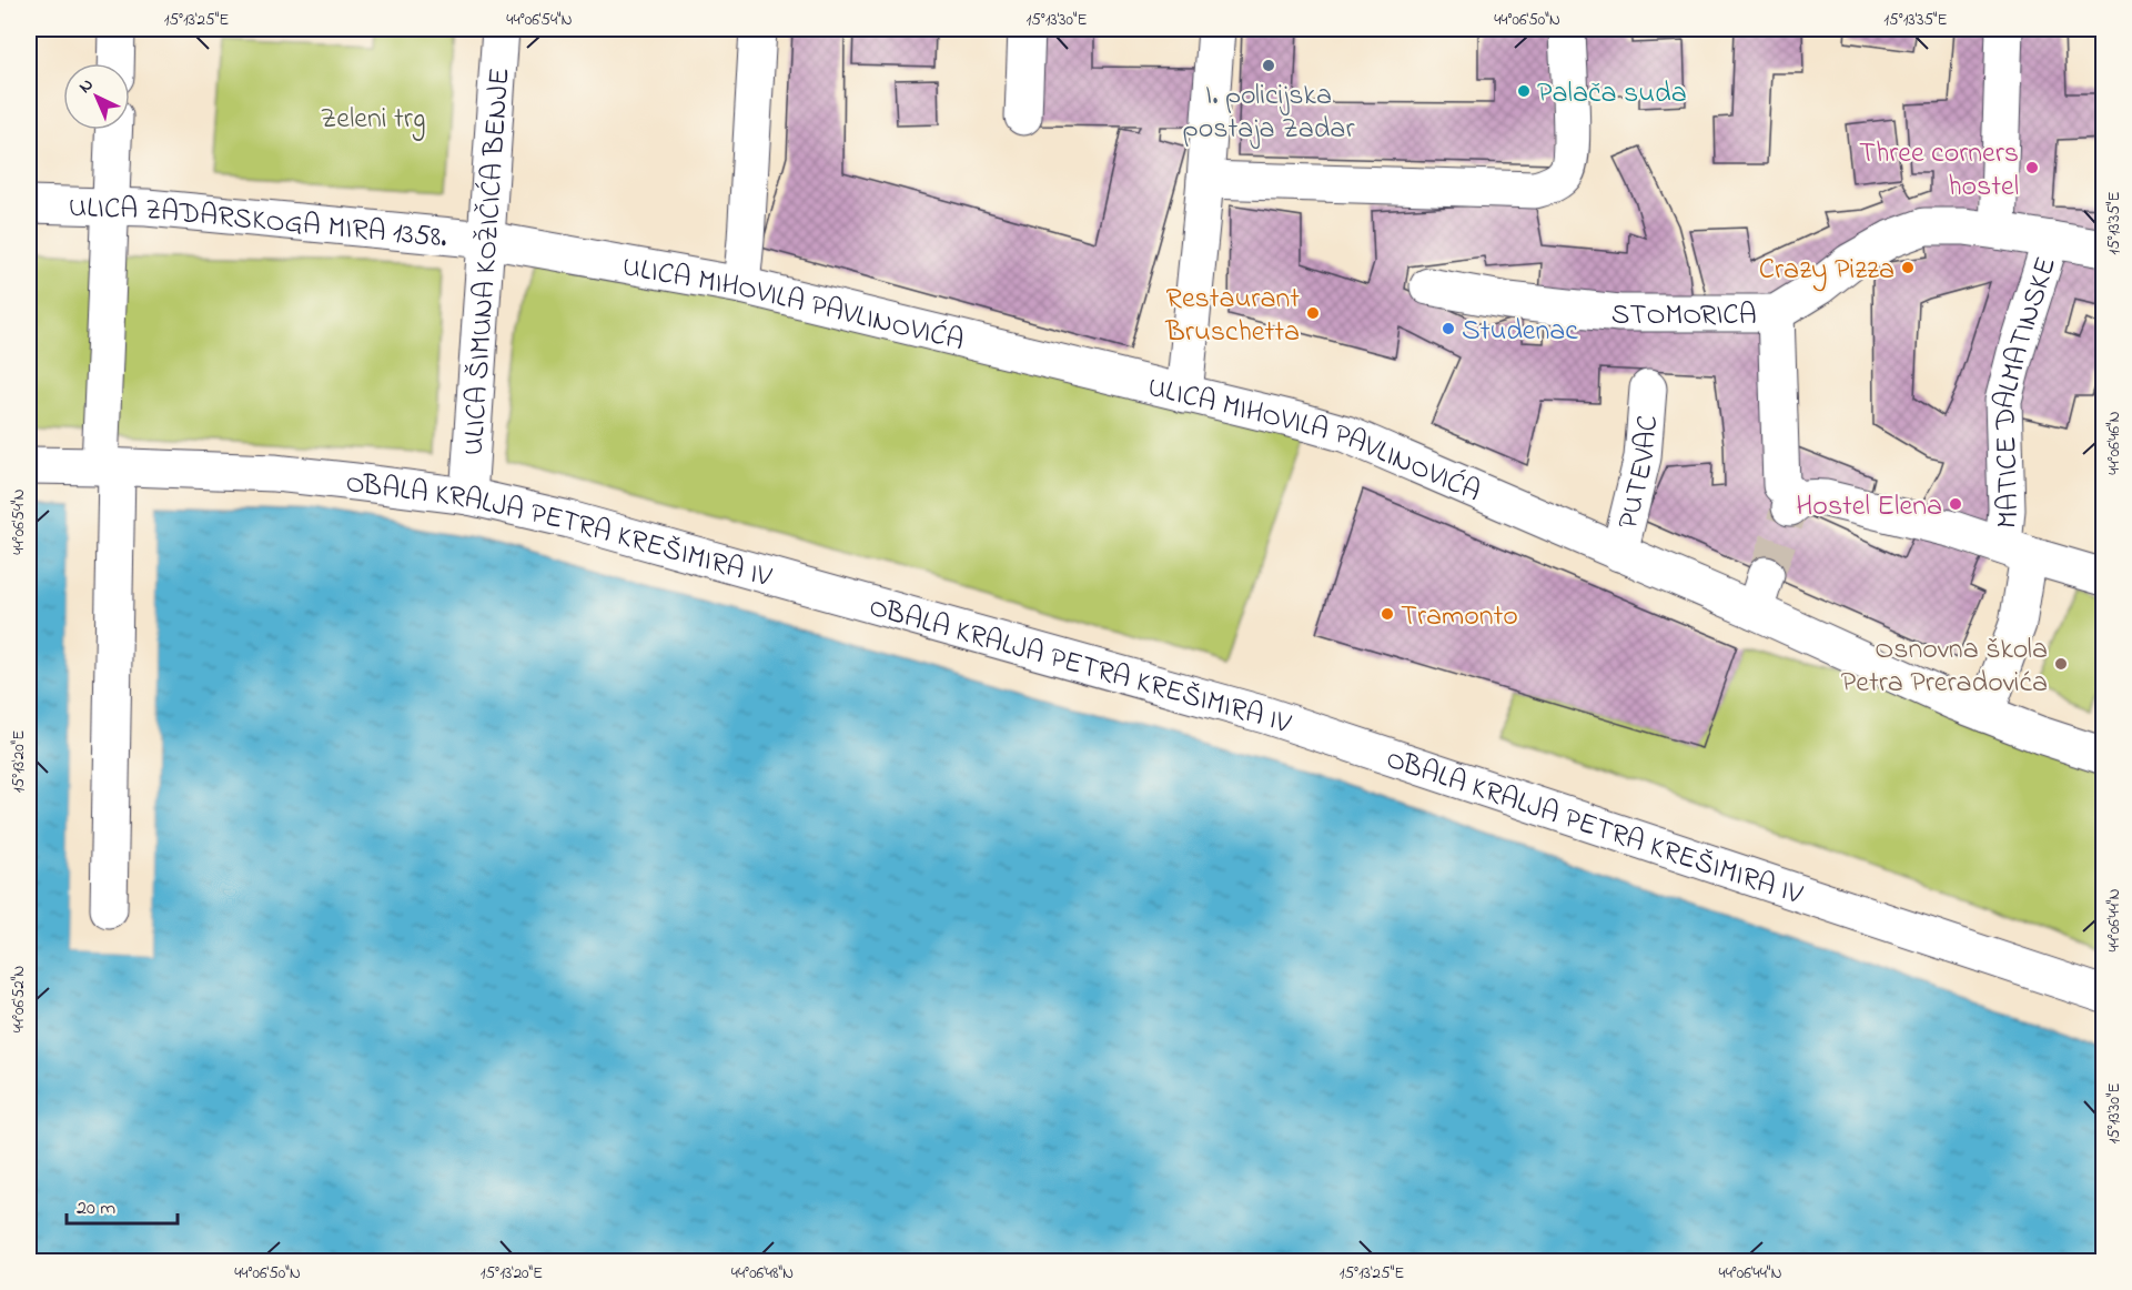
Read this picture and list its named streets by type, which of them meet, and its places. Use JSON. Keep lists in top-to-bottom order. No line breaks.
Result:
{"streets":{"street":["ULICA ZADARSKOGA MIRA 1358.","ULICA ŠIMUNA KOŽIČIĆA BENJE","ULICA MIHOVILA PAVLINOVIĆA","STOMORICA","MATICE DALMATINSKE","PUTEVAC","OBALA KRALJA PETRA KREŠIMIRA IV"]},"crossings":[["ULICA ZADARSKOGA MIRA 1358.","ULICA ŠIMUNA KOŽIČIĆA BENJE"],["ULICA ZADARSKOGA MIRA 1358.","ULICA MIHOVILA PAVLINOVIĆA"],["ULICA ŠIMUNA KOŽIČIĆA BENJE","ULICA MIHOVILA PAVLINOVIĆA"],["ULICA ŠIMUNA KOŽIČIĆA BENJE","OBALA KRALJA PETRA KREŠIMIRA IV"],["ULICA MIHOVILA PAVLINOVIĆA","MATICE DALMATINSKE"],["ULICA MIHOVILA PAVLINOVIĆA","PUTEVAC"],["STOMORICA","MATICE DALMATINSKE"]],"parks":["Zeleni trg"],"places":["I. policijska postaja Zadar","Palača suda","Three corners hostel","Crazy Pizza","Restaurant Bruschetta","Studenac","Hostel Elena","Tramonto","Osnovna škola Petra Preradovića"],"scale_bar":"20 m","north":"top left","coordinates":["15°13'25\"E","44°06'54\"N","15°13'30\"E","44°06'50\"N","15°13'35\"E","44°06'46\"N","15°13'20\"E","44°06'44\"N","44°06'52\"N","44°06'48\"N"]}
